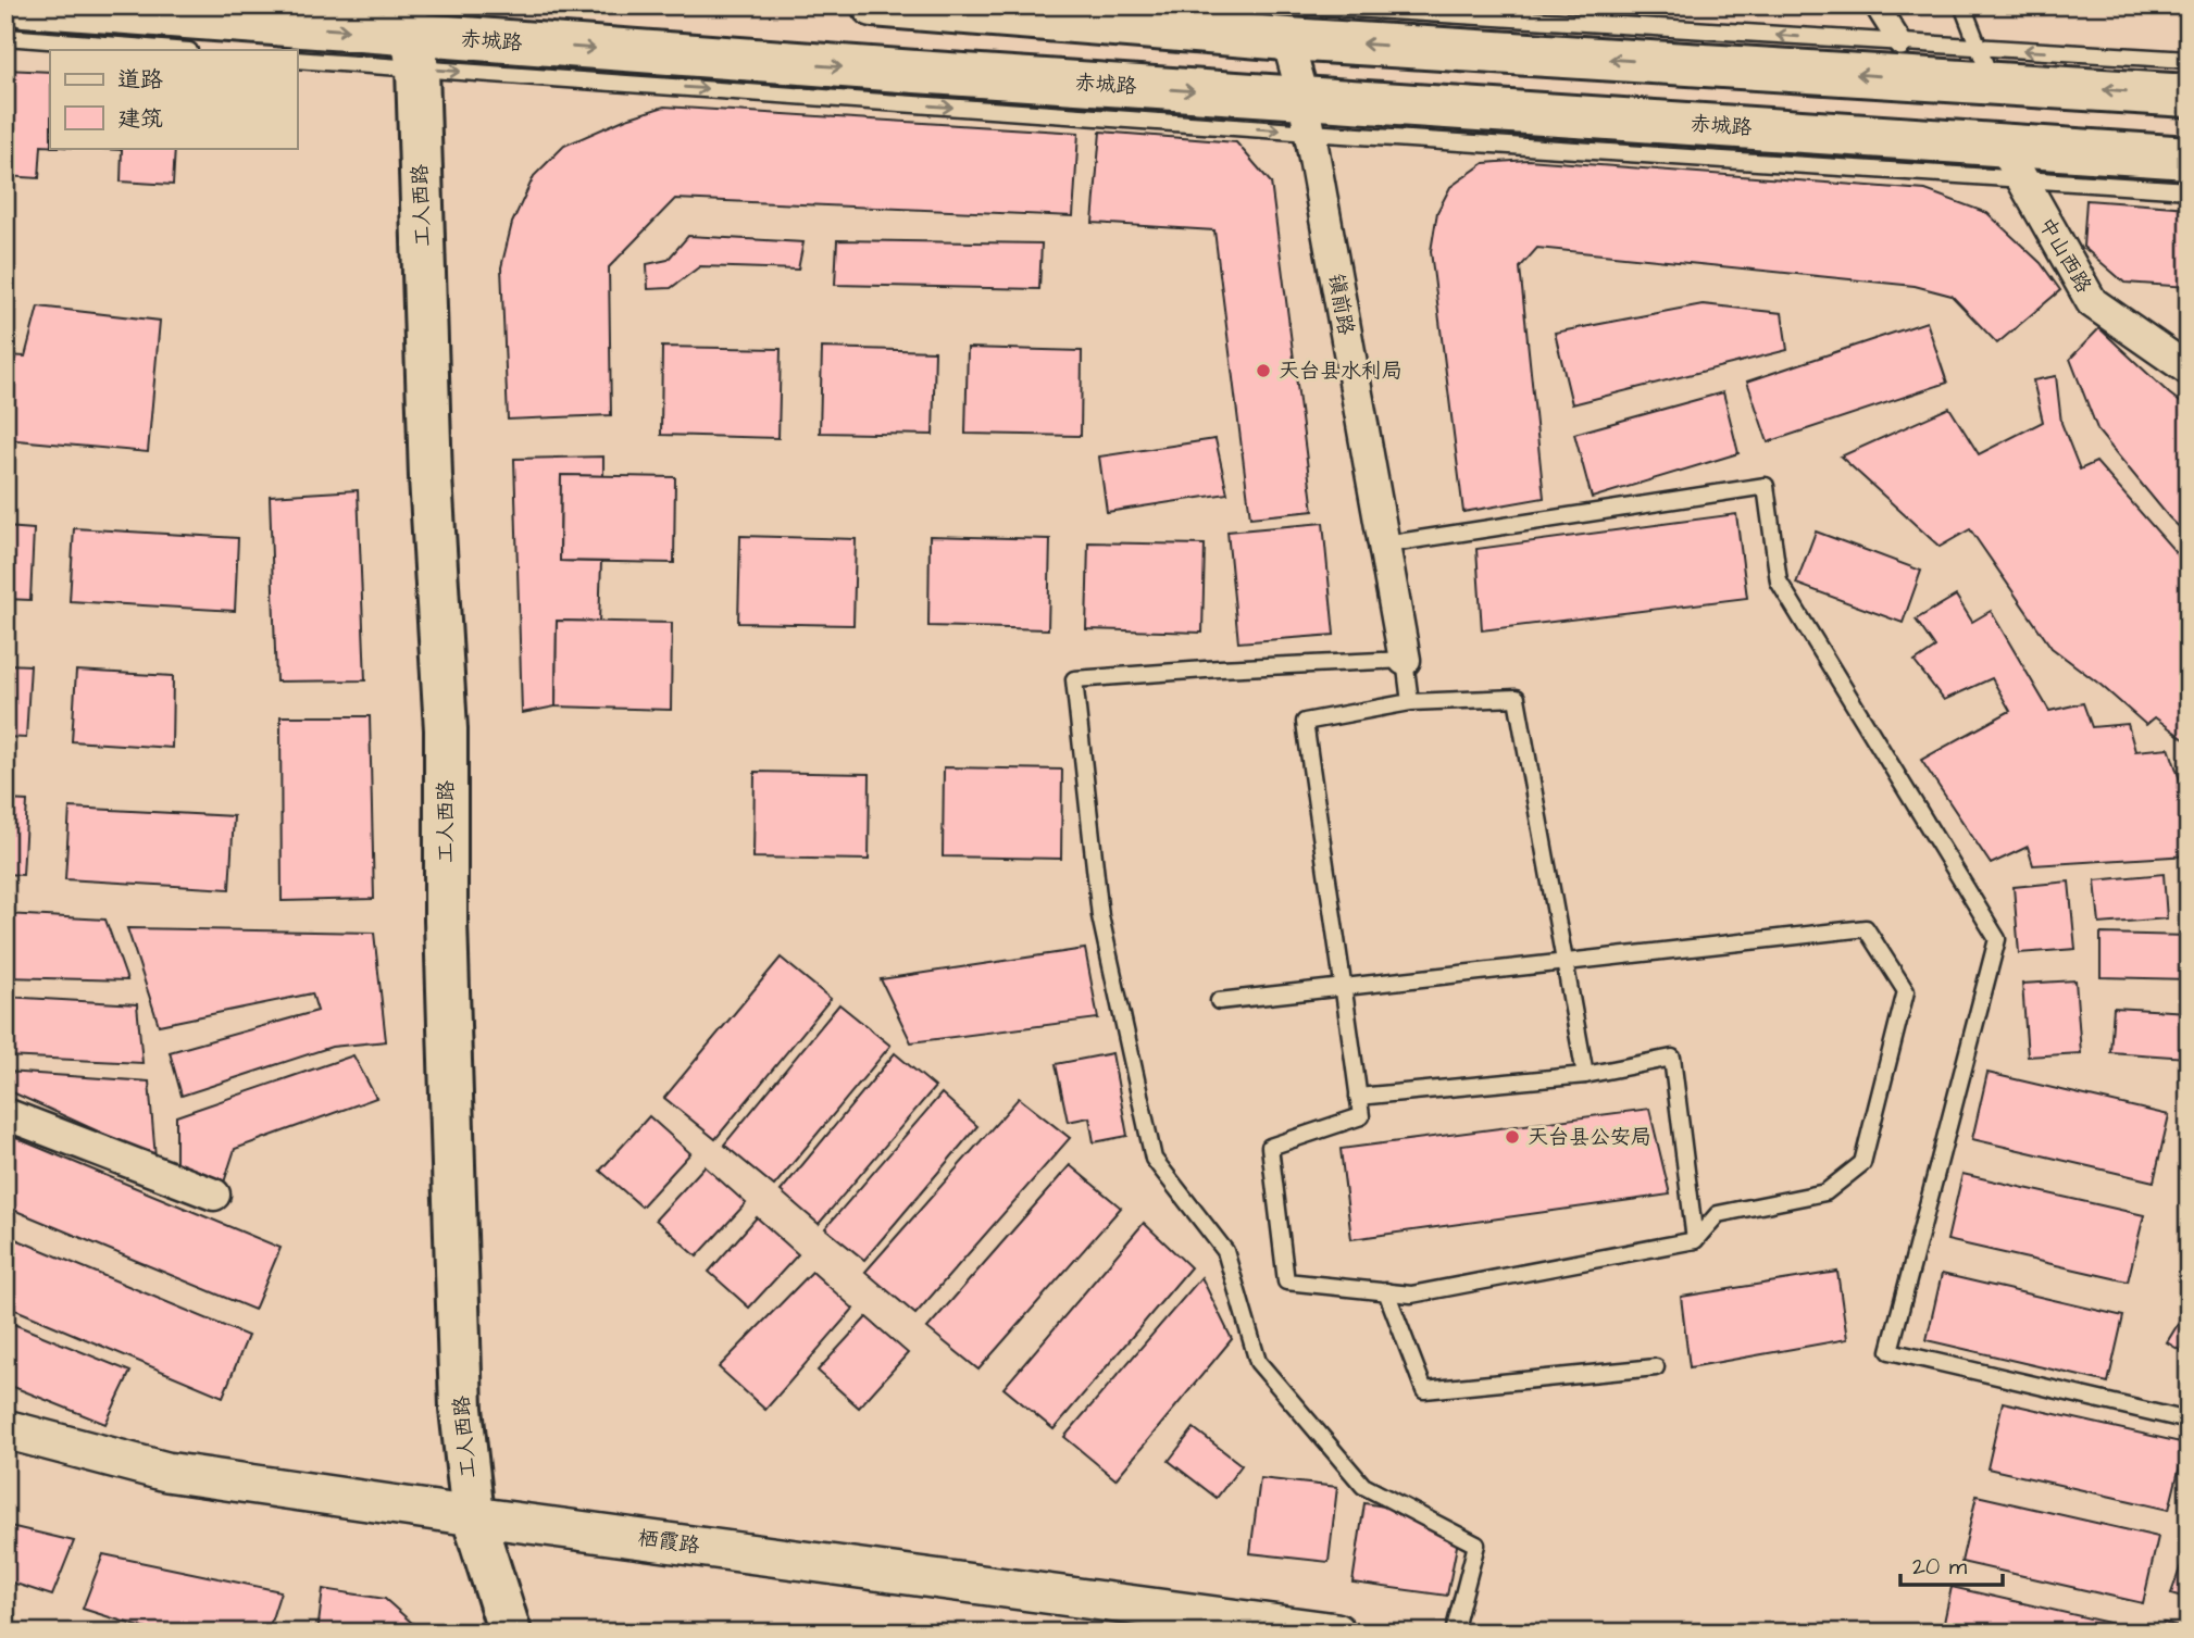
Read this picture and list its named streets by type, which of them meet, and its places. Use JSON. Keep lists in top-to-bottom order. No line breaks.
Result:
{"streets":{"main road":["赤城路","工人西路"],"street":["中山西路","镇前路","栖霞路"]},"crossings":[["赤城路","工人西路"],["赤城路","中山西路"],["赤城路","镇前路"],["工人西路","栖霞路"]],"places":["天台县水利局","天台县公安局"],"legend":["道路","建筑"],"scale_bar":"20 m"}
